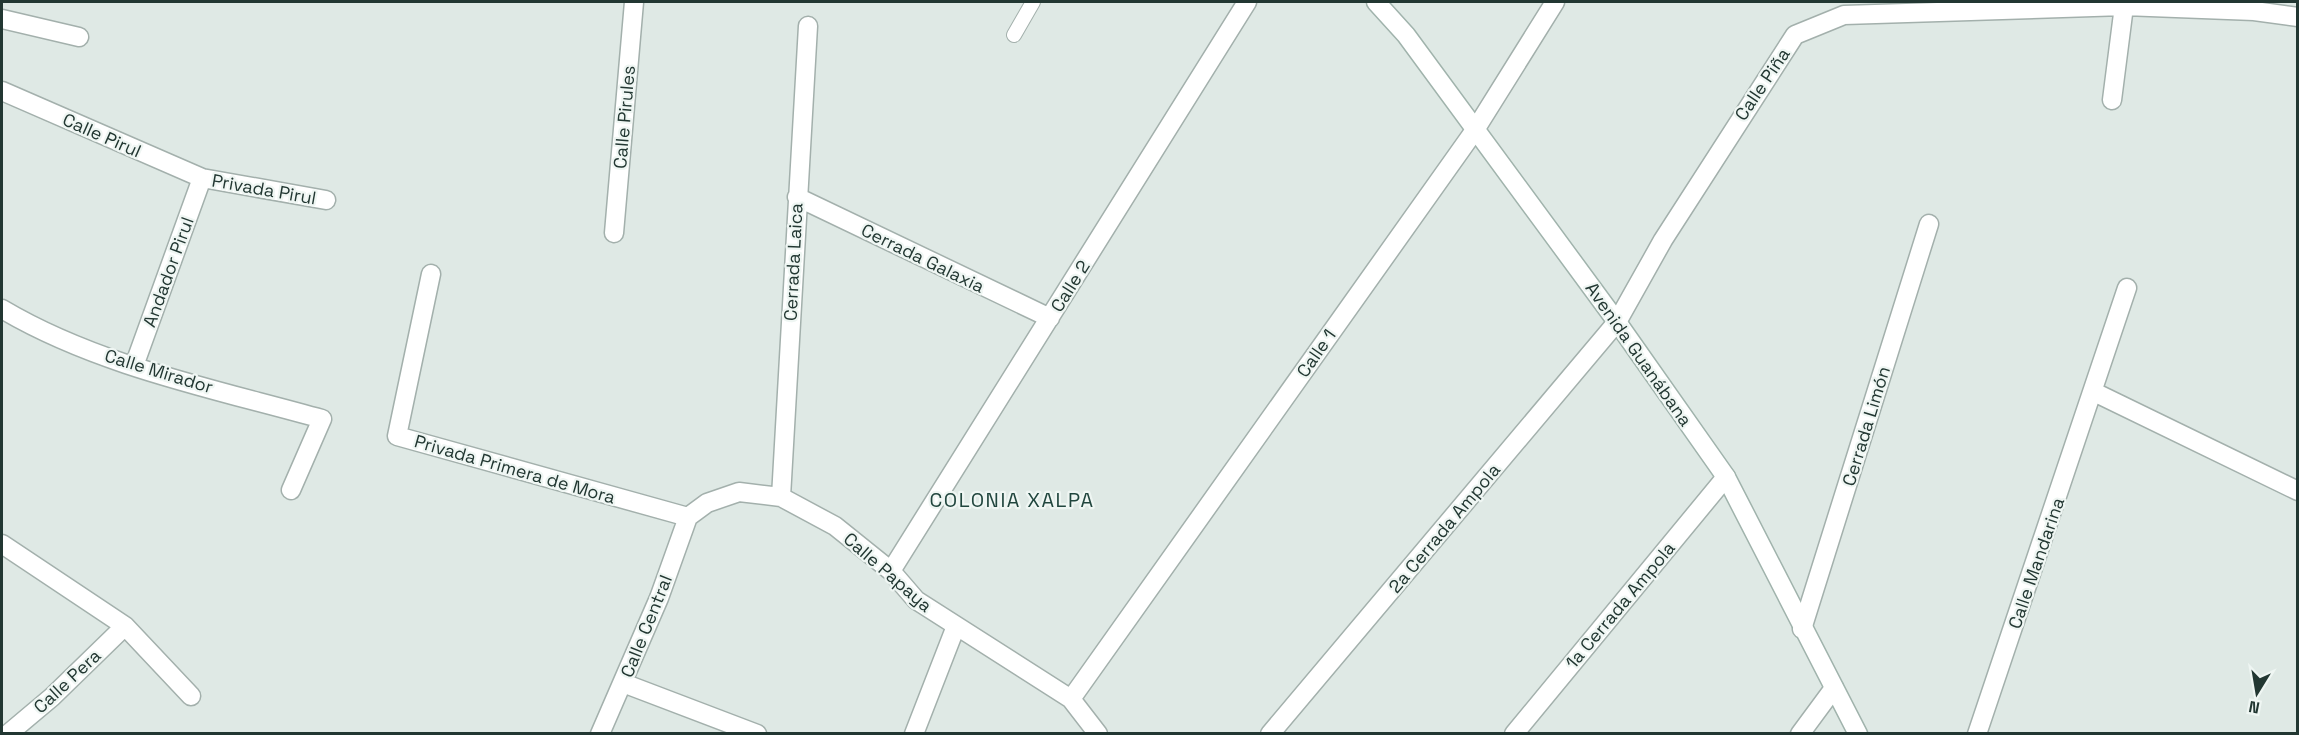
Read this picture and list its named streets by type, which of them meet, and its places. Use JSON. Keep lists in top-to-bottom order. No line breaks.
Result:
{"streets":{"street":["Calle Piña","Calle Pirules","Calle Pirul","Privada Pirul","Cerrada Galaxia","Cerrada Laica","Andador Pirul","Calle 2","Calle 1","Avenida Guanábana","Calle Mirador","Cerrada Limón","Privada Primera de Mora","2a Cerrada Ampola","Calle Mandarina","Calle Papaya","1a Cerrada Ampola","Calle Central","Calle Pera"]},"crossings":[["Calle Piña","Avenida Guanábana"],["Calle Piña","2a Cerrada Ampola"],["Calle Pirul","Privada Pirul"],["Calle Pirul","Andador Pirul"],["Privada Pirul","Andador Pirul"],["Cerrada Galaxia","Cerrada Laica"],["Cerrada Galaxia","Calle 2"],["Cerrada Laica","Calle Papaya"],["Andador Pirul","Calle Mirador"],["Calle 2","Calle Papaya"],["Calle 1","Avenida Guanábana"],["Calle 1","Calle Papaya"],["Avenida Guanábana","Cerrada Limón"],["Avenida Guanábana","2a Cerrada Ampola"],["Avenida Guanábana","1a Cerrada Ampola"],["Privada Primera de Mora","Calle Papaya"],["Privada Primera de Mora","Calle Central"],["Calle Papaya","Calle Central"]],"districts":["COLONIA XALPA"],"north":"bottom"}
